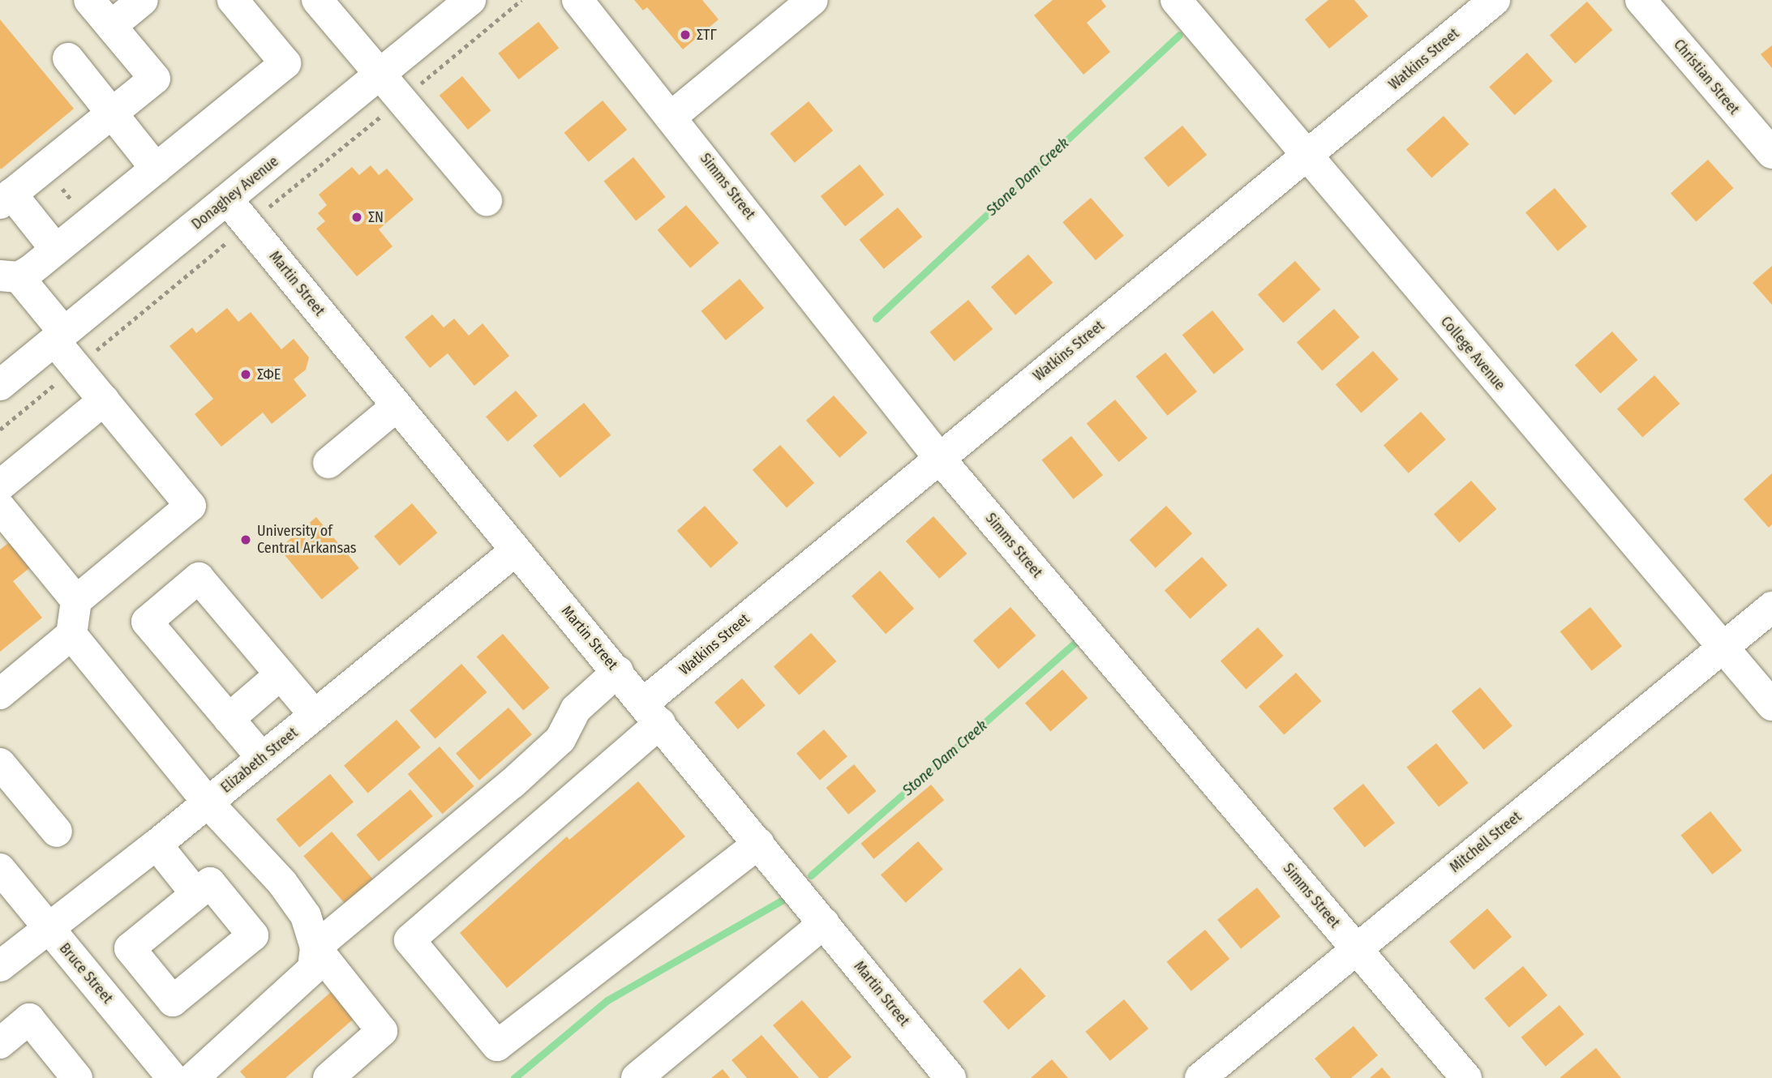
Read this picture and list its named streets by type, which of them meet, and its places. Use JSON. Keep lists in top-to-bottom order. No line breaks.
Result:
{"streets":{"street":["Watkins Street","Christian Street","Simms Street","Donaghey Avenue","Martin Street","College Avenue","Elizabeth Street","Mitchell Street","Bruce Street"]},"crossings":[["Watkins Street","Simms Street"],["Watkins Street","Martin Street"],["Watkins Street","College Avenue"],["Simms Street","Mitchell Street"],["Donaghey Avenue","Martin Street"],["Martin Street","Elizabeth Street"],["College Avenue","Mitchell Street"],["Elizabeth Street","Bruce Street"]],"water":["Stone Dam Creek"],"places":["ΣΤΓ","ΣΝ","ΣΦΕ","University of Central Arkansas"]}
